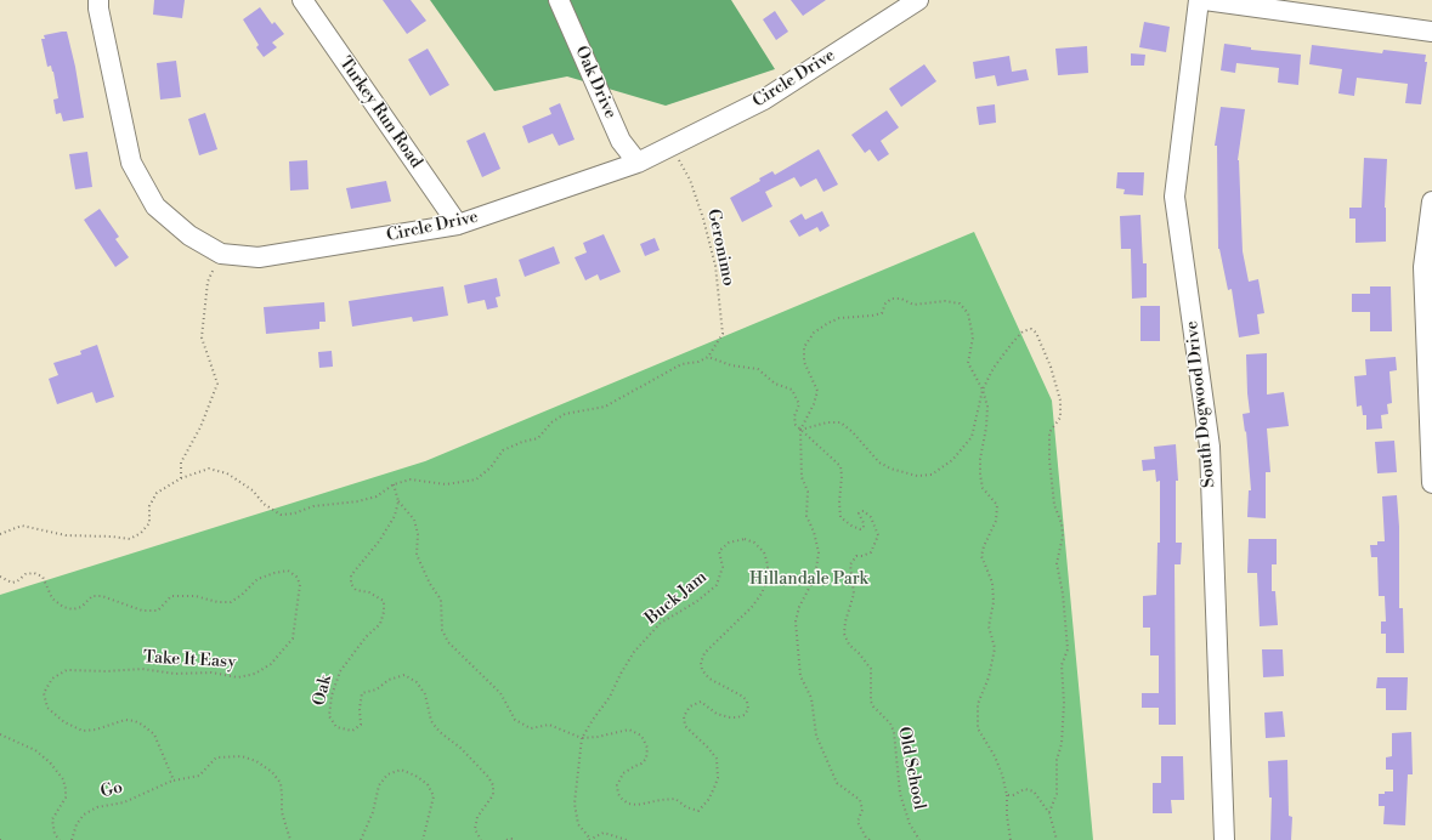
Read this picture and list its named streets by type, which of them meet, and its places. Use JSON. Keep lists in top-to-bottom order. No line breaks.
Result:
{"streets":{"street":["Circle Drive","Oak Drive","Turkey Run Road","South Dogwood Drive"],"path":["Geronimo","Buck Jam","Take It Easy","Oak","Old School","Go"]},"crossings":[["Circle Drive","Oak Drive"],["Circle Drive","Turkey Run Road"],["Circle Drive","Geronimo"],["Take It Easy","Go"]],"parks":["Hillandale Park"]}
